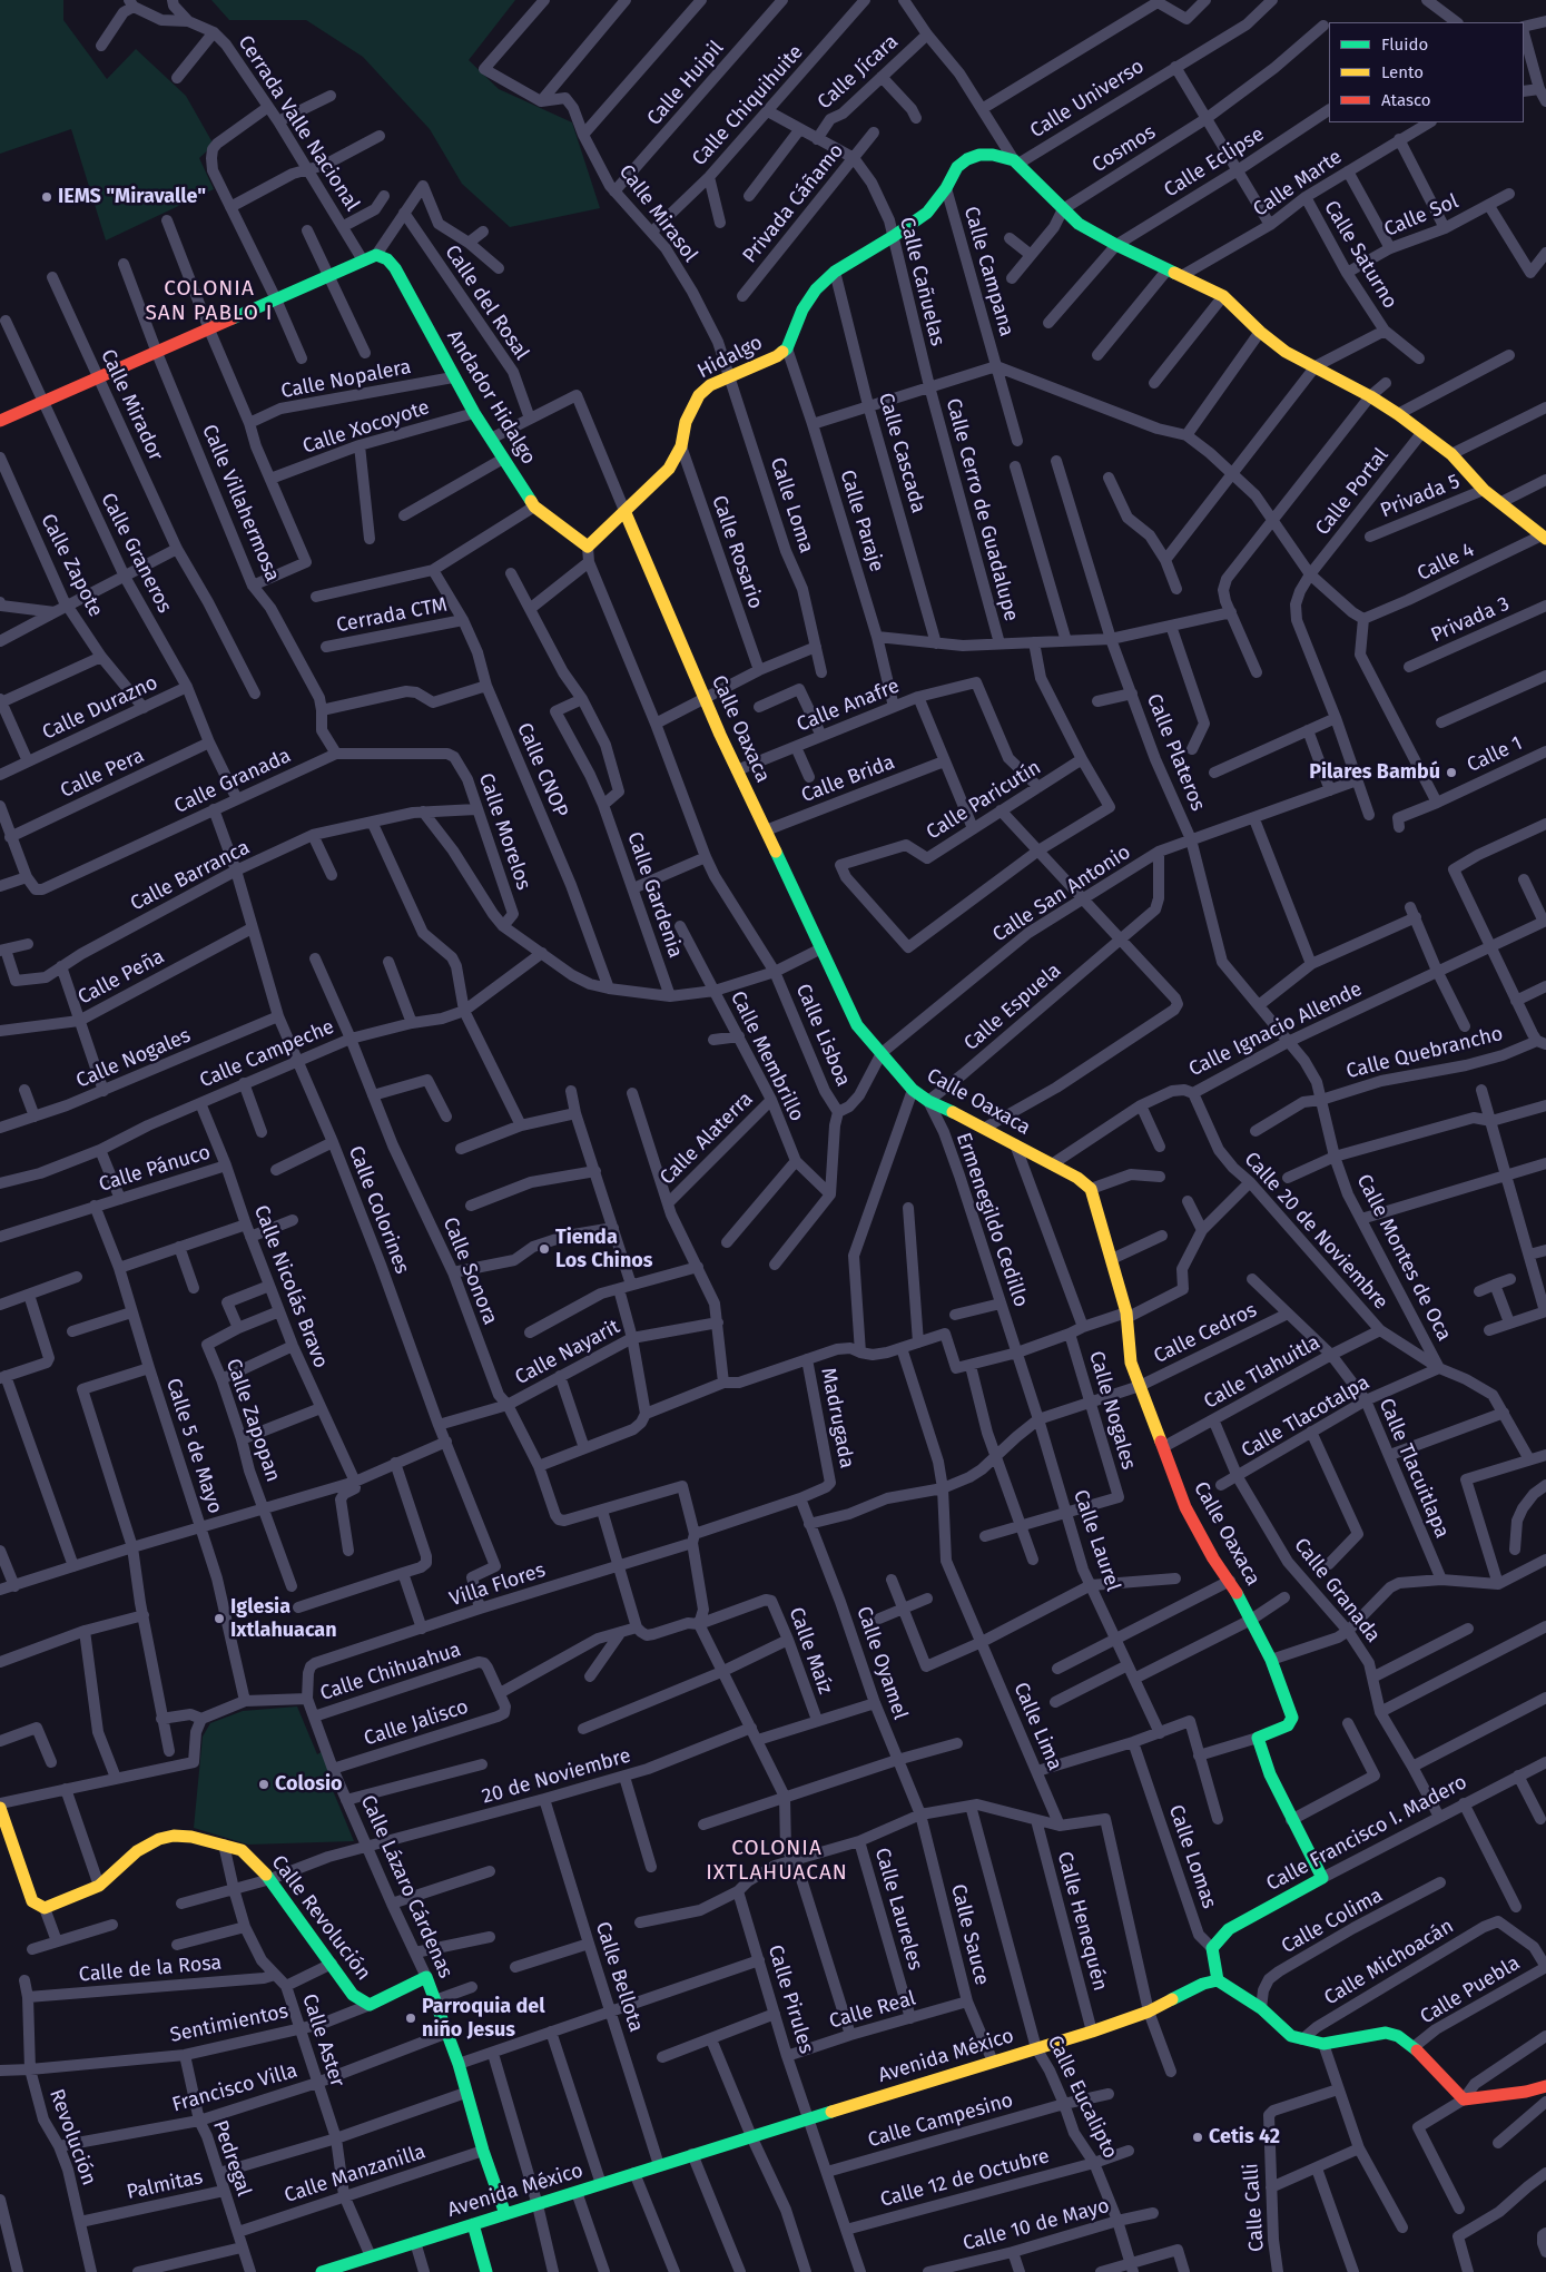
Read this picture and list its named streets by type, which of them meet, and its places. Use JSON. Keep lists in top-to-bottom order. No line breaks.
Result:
{"streets":{"street":["Calle Jícara","Calle Huipil","Calle Universo","Calle Chiquihuite","Cerrada Valle Nacional","Cosmos","Calle Eclipse","Calle Marte","Privada Cáñamo","Calle Mirasol","Calle Sol","Calle Saturno","Calle Campana","Calle Cañuelas","Calle del Rosal","Hidalgo","Calle Nopalera","Andador Hidalgo","Calle Mirador","Calle Xocoyote","Calle Cascada","Calle Portal","Privada 5","Calle Villahermosa","Calle Loma","Calle Cerro de Guadalupe","Calle Paraje","Calle Rosario","Calle Graneros","Calle 4","Calle Zapote","Cerrada CTM","Privada 3","Calle Anafre","Calle Durazno","Calle Oaxaca","Calle Plateros","Calle 1","Calle CNOP","Calle Pera","Calle Brida","Calle Granada","Calle Paricutín","Calle Morelos","Calle Barranca","Calle San Antonio","Calle Gardenia","Calle Peña","Calle Espuela","Calle Ignacio Allende","Calle Lisboa","Calle Quebrancho","Calle Campeche","Calle Membrillo","Calle Nogales","Calle Alaterra","Calle Pánuco","Calle Colorines","Ermenegildo Cedillo","Calle 20 de Noviembre","Calle Montes de Oca","Calle Sonora","Calle Nicolás Bravo","Calle Cedros","Calle Nayarit","Calle Tlahuitla","Calle Tlacotalpa","Madrugada","Calle Zapopan","Calle 5 de Mayo","Calle Tlacuitlapa","Calle Laurel","Villa Flores","Calle Maíz","Calle Oyamel","Calle Chihuahua","Calle Jalisco","Calle Lima","20 de Noviembre","Calle Francisco I. Madero","Calle Lomas","Calle Lázaro Cárdenas","Calle Laureles","Calle Revolución","Calle Henequén","Calle Colima","Calle Sauce","Calle Michoacán","Calle de la Rosa","Calle Bellota","Calle Puebla","Calle Pirules","Calle Real","Sentimientos","Calle Aster","Avenida México","Francisco Villa","Calle Eucalipto","Calle Campesino","Revolución","Pedregal","Calle Manzanilla","Calle 12 de Octubre","Palmitas","Calle Calli","Calle 10 de Mayo"]},"crossings":[["Calle Jícara","Calle Cañuelas"],["Calle Huipil","Calle Mirasol"],["Calle Universo","Hidalgo"],["Calle Chiquihuite","Calle Mirasol"],["Calle Chiquihuite","Calle Cañuelas"],["Calle Marte","Calle Saturno"],["Privada Cáñamo","Calle Cañuelas"],["Calle Mirasol","Hidalgo"],["Calle Mirasol","Calle Loma"],["Calle Sol","Calle Saturno"],["Calle Campana","Hidalgo"],["Calle Cañuelas","Hidalgo"],["Calle Cañuelas","Calle Cerro de Guadalupe"],["Calle del Rosal","Calle Oaxaca"],["Hidalgo","Andador Hidalgo"],["Hidalgo","Calle Cascada"],["Hidalgo","Calle Loma"],["Hidalgo","Calle Paraje"],["Hidalgo","Calle Rosario"],["Hidalgo","Calle Oaxaca"],["Hidalgo","Calle Lisboa"],["Calle Nopalera","Andador Hidalgo"],["Andador Hidalgo","Calle Xocoyote"],["Andador Hidalgo","Calle Lisboa"],["Calle Portal","Calle San Antonio"],["Calle Villahermosa","Calle Granada"],["Calle Cerro de Guadalupe","Calle Paricutín"],["Calle Paraje","Calle Anafre"],["Calle Graneros","Calle Durazno"],["Calle Graneros","Calle Pera"],["Calle Graneros","Calle Granada"],["Calle Zapote","Calle Durazno"],["Cerrada CTM","Calle CNOP"],["Calle Anafre","Calle Oaxaca"],["Calle Anafre","Calle Paricutín"],["Calle Oaxaca","Calle Brida"],["Calle Oaxaca","Calle San Antonio"],["Calle Oaxaca","Calle Espuela"],["Calle Oaxaca","Calle Ignacio Allende"],["Calle Oaxaca","Calle Lisboa"],["Calle Oaxaca","Ermenegildo Cedillo"],["Calle Oaxaca","Calle Cedros"],["Calle Oaxaca","Calle Tlahuitla"],["Calle Plateros","Calle San Antonio"],["Calle Plateros","Calle Ignacio Allende"],["Calle Plateros","Calle Montes de Oca"],["Calle Granada","Calle Morelos"],["Calle Granada","Calle Colorines"],["Calle Granada","Calle Tlahuitla"],["Calle Granada","Calle Tlacotalpa"],["Calle Granada","Calle Francisco I. Madero"],["Calle Morelos","Calle Barranca"],["Calle Barranca","Calle Colorines"],["Calle San Antonio","Calle Espuela"],["Calle San Antonio","Calle Lisboa"],["Calle Peña","Calle Colorines"],["Calle Espuela","Ermenegildo Cedillo"],["Calle Ignacio Allende","Calle Quebrancho"],["Calle Ignacio Allende","Calle 20 de Noviembre"],["Calle Ignacio Allende","Calle Montes de Oca"],["Calle Lisboa","Calle Membrillo"],["Calle Quebrancho","Calle Montes de Oca"],["Calle Campeche","Calle Colorines"],["Calle Campeche","Calle Sonora"],["Calle Campeche","Calle Nicolás Bravo"],["Calle Membrillo","Calle Alaterra"],["Calle Nogales","Calle Colorines"],["Calle Nogales","Calle Cedros"],["Calle Nogales","Calle Laurel"],["Calle Pánuco","Calle Nicolás Bravo"],["Calle Pánuco","Calle 5 de Mayo"],["Calle Colorines","Calle Nayarit"],["Calle Colorines","Villa Flores"],["Ermenegildo Cedillo","Calle Laurel"],["Calle 20 de Noviembre","Calle Montes de Oca"],["Calle 20 de Noviembre","Calle Tlahuitla"],["Calle 20 de Noviembre","Calle Tlacotalpa"],["Calle Montes de Oca","Calle Tlacotalpa"],["Calle Sonora","Calle Nayarit"],["Calle Nicolás Bravo","Calle Zapopan"],["Calle Cedros","Calle Tlacuitlapa"],["Calle Cedros","Calle Laurel"],["Calle Tlahuitla","Calle Tlacuitlapa"],["Calle Tlacotalpa","Calle Tlacuitlapa"],["Madrugada","Villa Flores"],["Madrugada","Calle Oyamel"],["Calle Laurel","Calle Lomas"],["Villa Flores","Calle Oyamel"],["Villa Flores","Calle Lázaro Cárdenas"],["Calle Oyamel","Calle Sauce"],["Calle Chihuahua","Calle Jalisco"],["Calle Chihuahua","Calle Lázaro Cárdenas"],["Calle Jalisco","Calle Lázaro Cárdenas"],["20 de Noviembre","Calle Lázaro Cárdenas"],["20 de Noviembre","Calle Bellota"],["Calle Francisco I. Madero","Calle Lomas"],["Calle Lomas","Avenida México"],["Calle Lázaro Cárdenas","Sentimientos"],["Calle Lázaro Cárdenas","Avenida México"],["Calle Lázaro Cárdenas","Francisco Villa"],["Calle Lázaro Cárdenas","Calle Manzanilla"],["Calle Laureles","Calle Real"],["Calle Revolución","Sentimientos"],["Calle Revolución","Calle Aster"],["Calle Henequén","Avenida México"],["Calle Sauce","Calle Real"],["Calle Sauce","Avenida México"],["Calle Michoacán","Calle Puebla"],["Calle de la Rosa","Calle Aster"],["Calle de la Rosa","Revolución"],["Calle Bellota","Avenida México"],["Calle Pirules","Calle Real"],["Calle Pirules","Avenida México"],["Calle Pirules","Calle Campesino"],["Calle Pirules","Calle 12 de Octubre"],["Sentimientos","Calle Aster"],["Sentimientos","Revolución"],["Sentimientos","Pedregal"],["Calle Aster","Avenida México"],["Calle Aster","Francisco Villa"],["Calle Aster","Calle Manzanilla"],["Avenida México","Calle Eucalipto"],["Francisco Villa","Revolución"],["Francisco Villa","Pedregal"],["Calle Eucalipto","Calle Campesino"],["Calle Eucalipto","Calle 12 de Octubre"],["Calle Eucalipto","Calle 10 de Mayo"],["Revolución","Palmitas"],["Pedregal","Calle Manzanilla"],["Pedregal","Palmitas"]],"districts":["COLONIA SAN PABLO I","COLONIA IXTLAHUACAN"],"places":["IEMS \"Miravalle\"","Pilares Bambú","Tienda Los Chinos","Iglesia Ixtlahuacan","Colosio","Parroquia del niño Jesus","Cetis 42"],"legend":["Fluido","Lento","Atasco"]}
